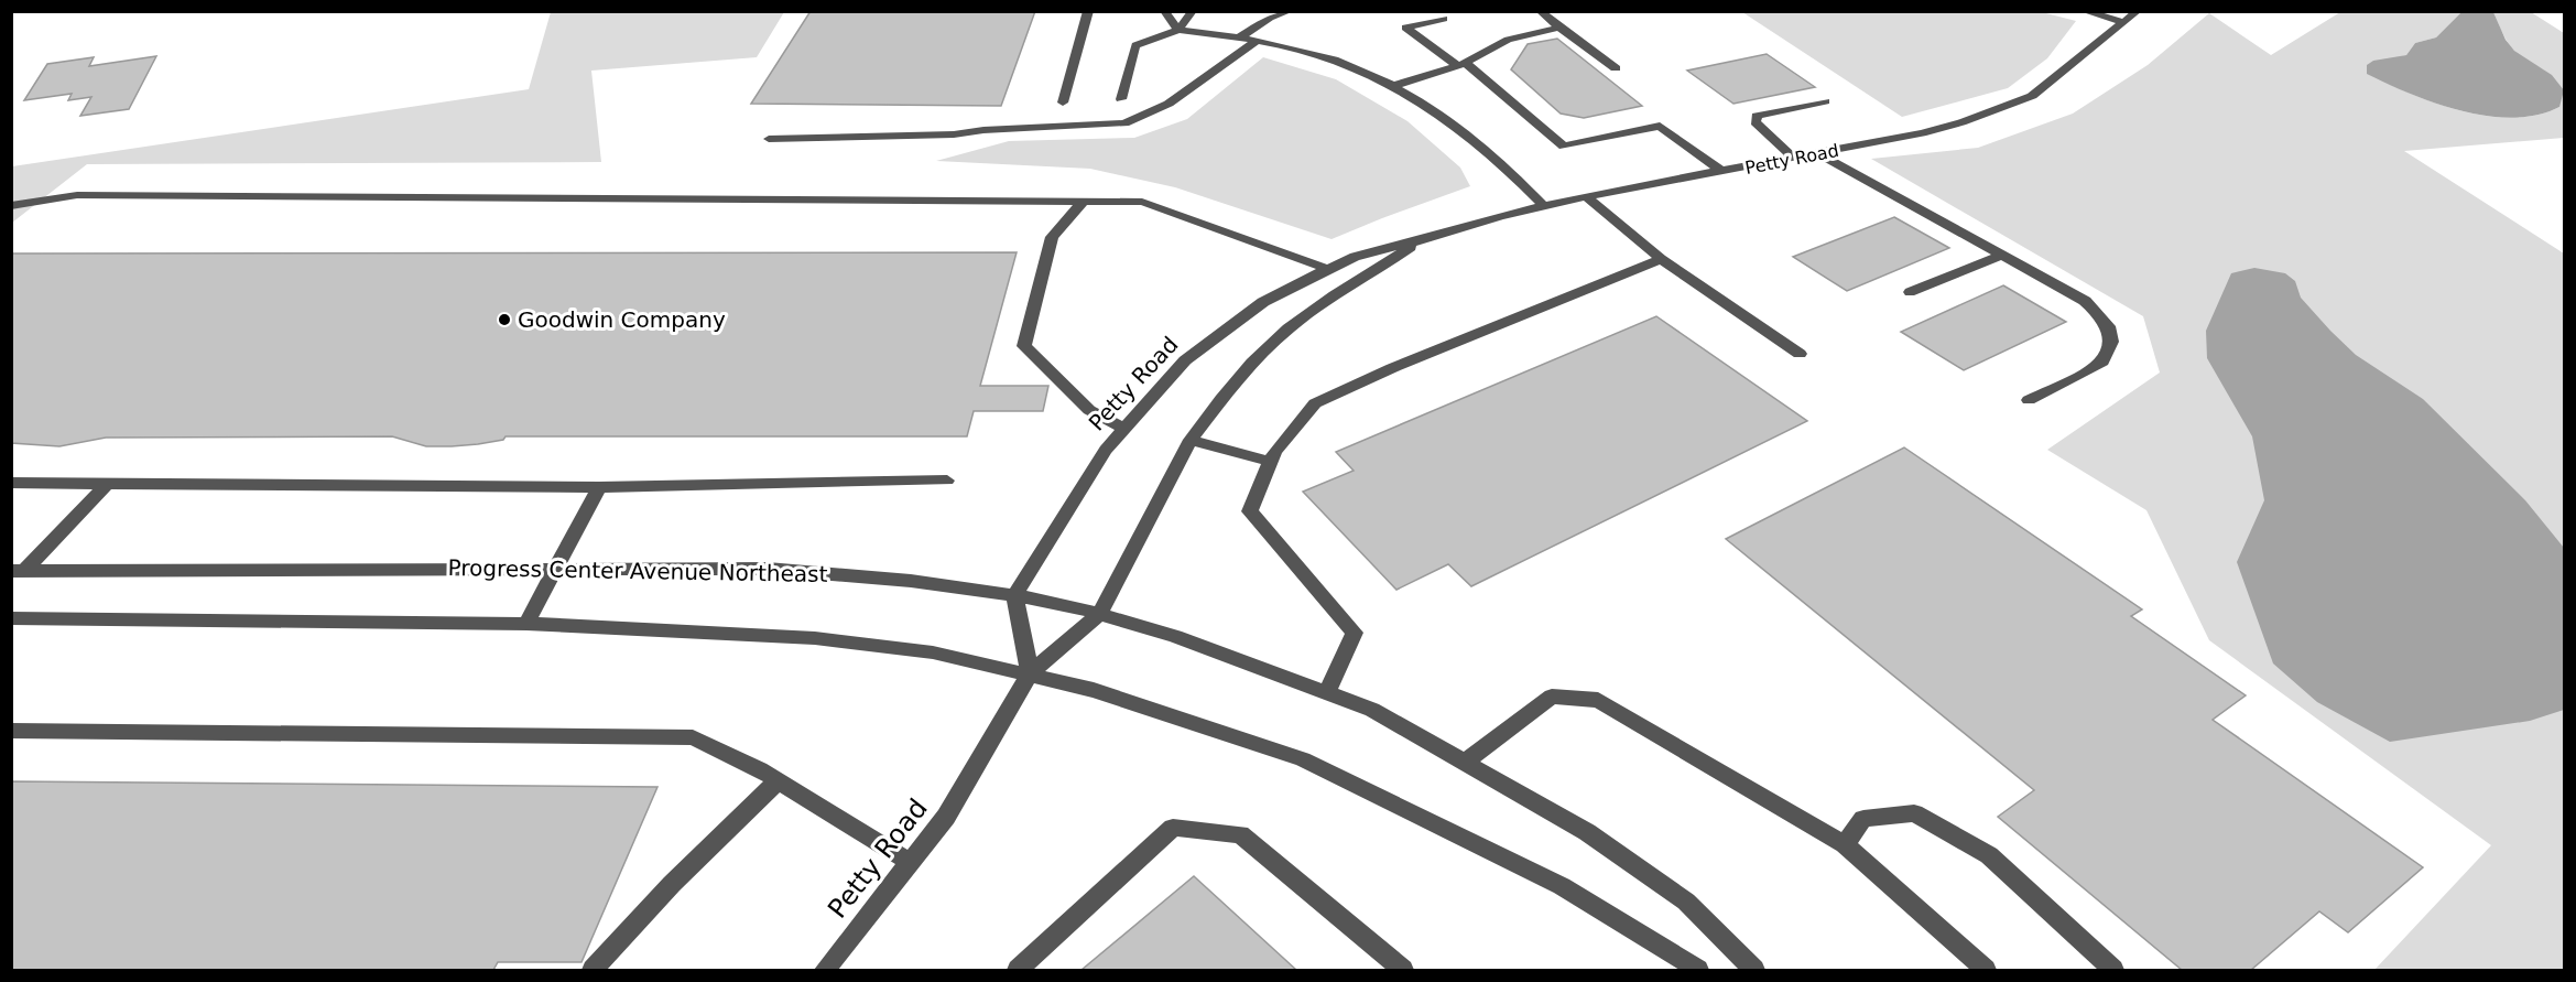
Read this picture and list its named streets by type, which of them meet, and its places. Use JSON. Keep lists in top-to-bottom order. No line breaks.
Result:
{"streets":{"street":["Petty Road","Progress Center Avenue Northeast"]},"crossings":[["Petty Road","Progress Center Avenue Northeast"]],"places":["Goodwin Company"]}
